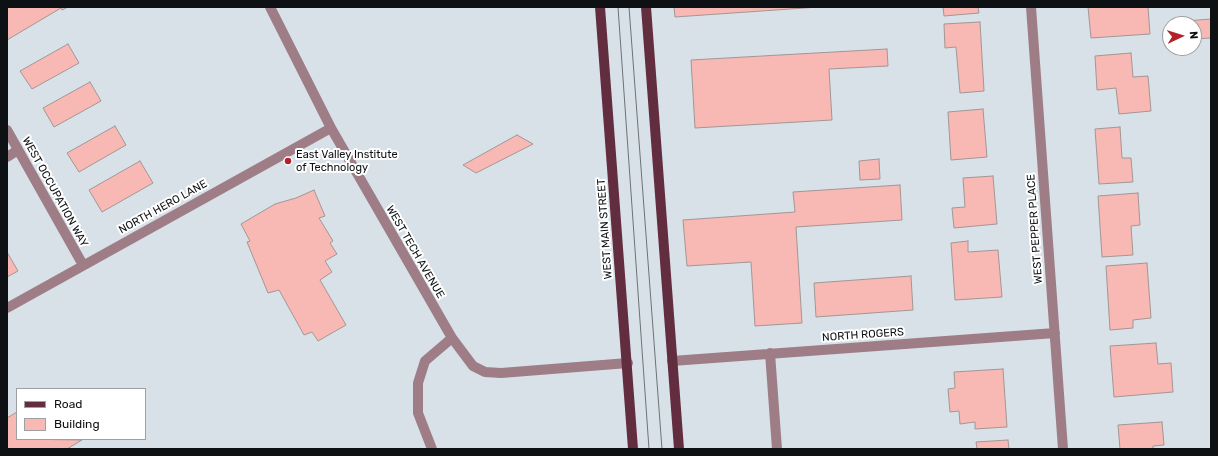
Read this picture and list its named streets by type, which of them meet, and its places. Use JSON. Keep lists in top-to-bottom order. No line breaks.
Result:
{"streets":{"main road":["WEST MAIN STREET"],"street":["WEST OCCUPATION WAY","NORTH HERO LANE","WEST PEPPER PLACE","WEST TECH AVENUE","NORTH ROGERS"]},"crossings":[["WEST OCCUPATION WAY","NORTH HERO LANE"],["NORTH HERO LANE","WEST TECH AVENUE"],["WEST MAIN STREET","WEST TECH AVENUE"],["WEST PEPPER PLACE","NORTH ROGERS"]],"places":["East Valley Institute of Technology"],"legend":["Road","Building"],"north":"right"}
